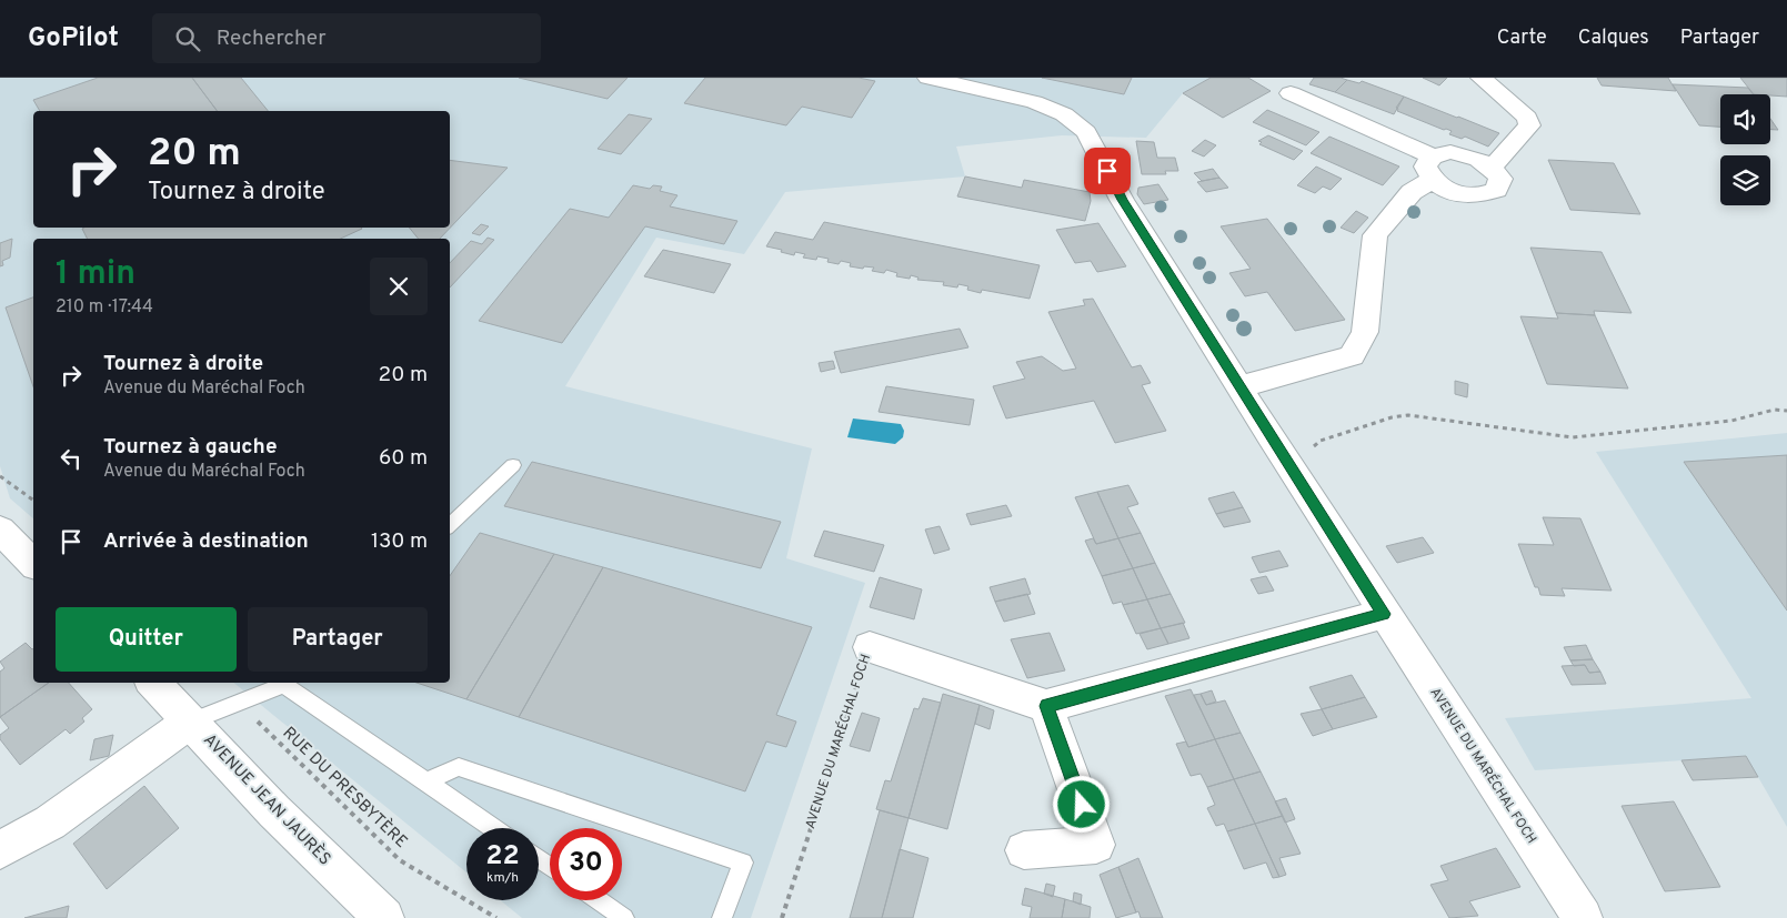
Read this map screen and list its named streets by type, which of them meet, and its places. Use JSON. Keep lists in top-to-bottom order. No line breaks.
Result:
{"streets":{"street":["AVENUE DU MARÉCHAL FOCH","AVENUE JEAN JAURÈS"],"path":["RUE DU PRESBYTÈRE"]},"page":{"header":"GoPilot","search":"Rechercher","nav":["Carte","Calques","Partager"],"turn":["20 m","Tournez à droite"],"heading":["1 min","210 m · 17:44"],"list":[{"name":"Tournez à droite","note":"Avenue du Maréchal Foch","value":"20 m"},{"name":"Tournez à gauche","note":"Avenue du Maréchal Foch","value":"60 m"},{"name":"Arrivée à destination","value":"130 m"}],"buttons":["Quitter","Partager"],"speed":"22 km/h","limit":"30"}}
